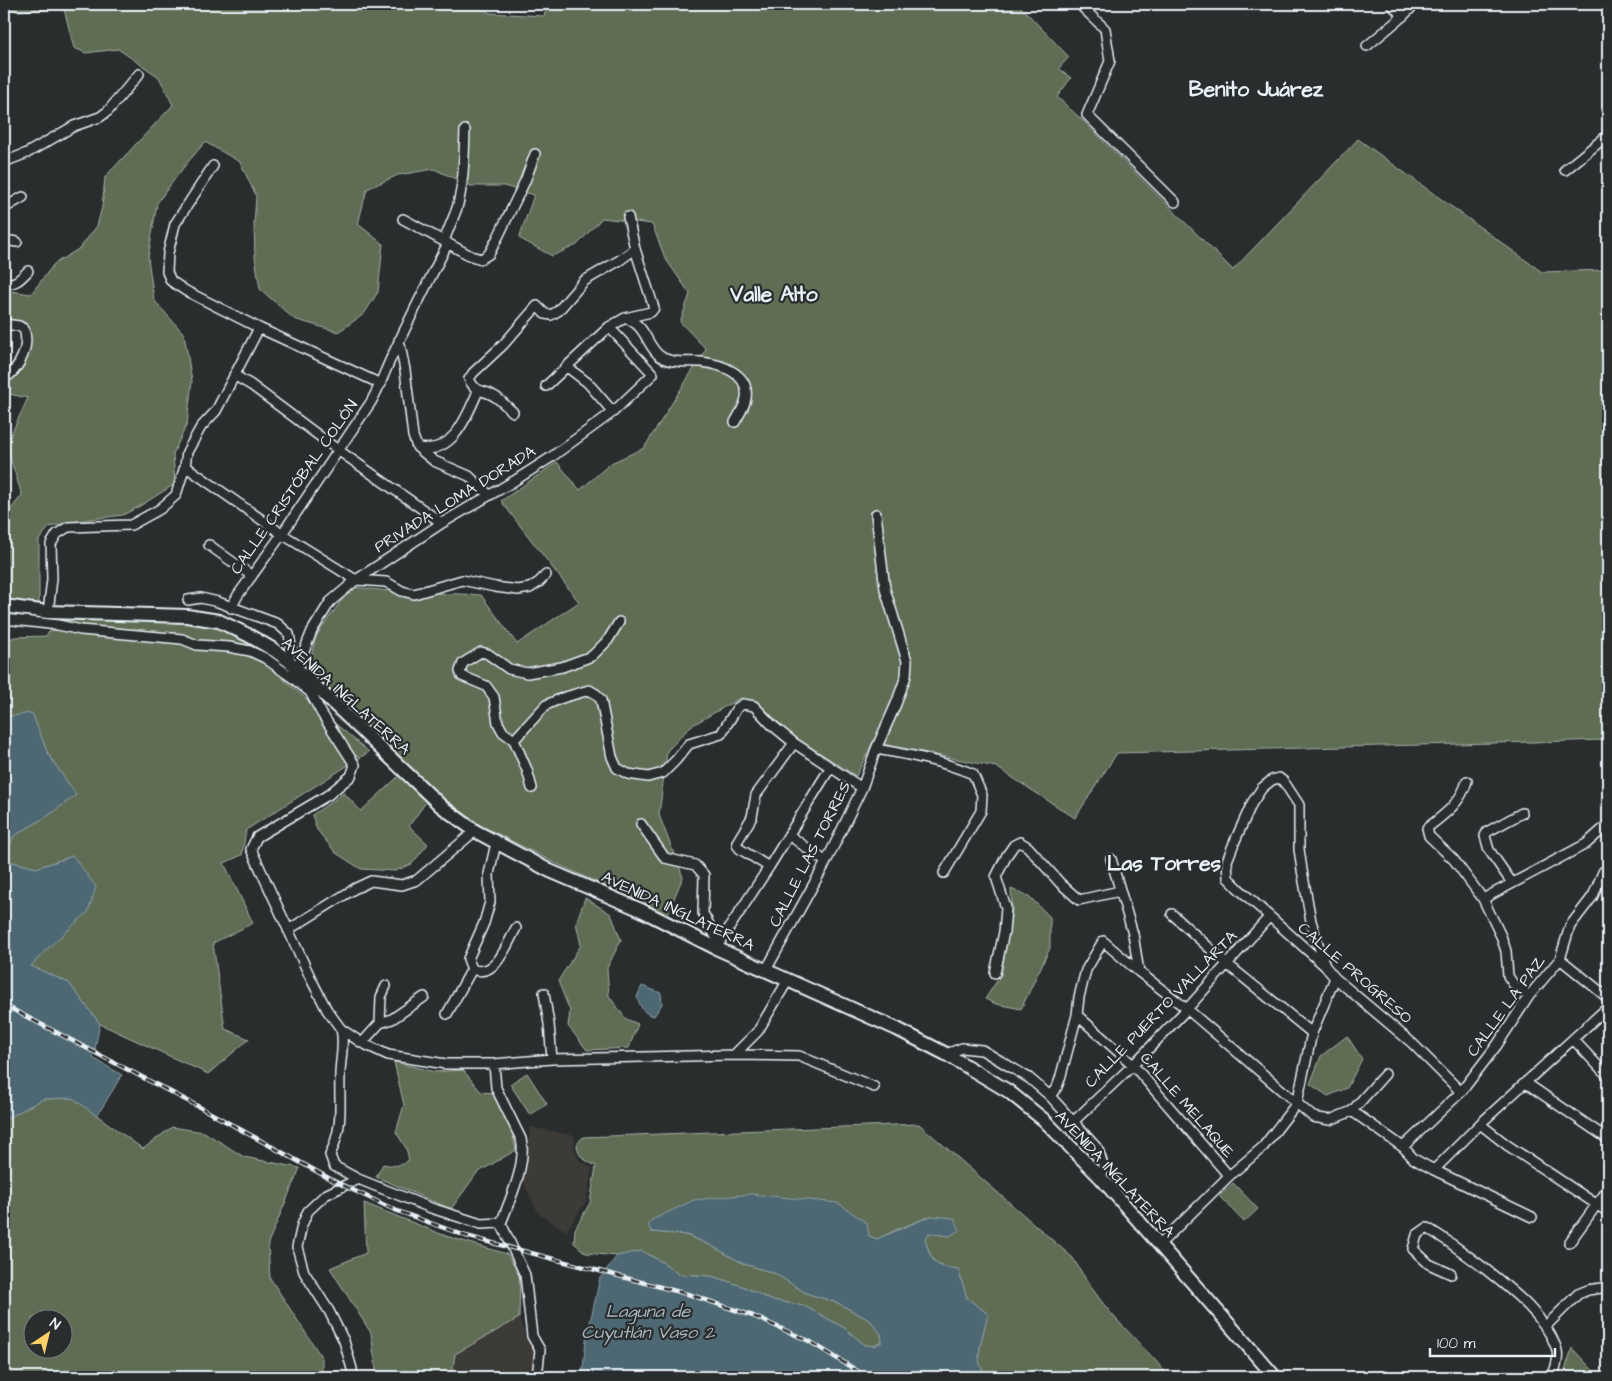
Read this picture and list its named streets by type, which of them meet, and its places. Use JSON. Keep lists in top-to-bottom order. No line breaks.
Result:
{"streets":{"main road":["AVENIDA INGLATERRA"],"street":["CALLE CRISTÓBAL COLÓN","PRIVADA LOMA DORADA","CALLE LAS TORRES","CALLE PROGRESO","CALLE LA PAZ","CALLE PUERTO VALLARTA","CALLE MELAQUE"]},"crossings":[["PRIVADA LOMA DORADA","AVENIDA INGLATERRA"],["AVENIDA INGLATERRA","CALLE LAS TORRES"],["CALLE PROGRESO","CALLE LA PAZ"],["CALLE PROGRESO","CALLE PUERTO VALLARTA"],["CALLE PUERTO VALLARTA","CALLE MELAQUE"]],"districts":["Benito Juárez","Valle Alto","Las Torres"],"water":["Laguna de Cuyutlán Vaso 2"],"scale_bar":"100 m","north":"top right"}
